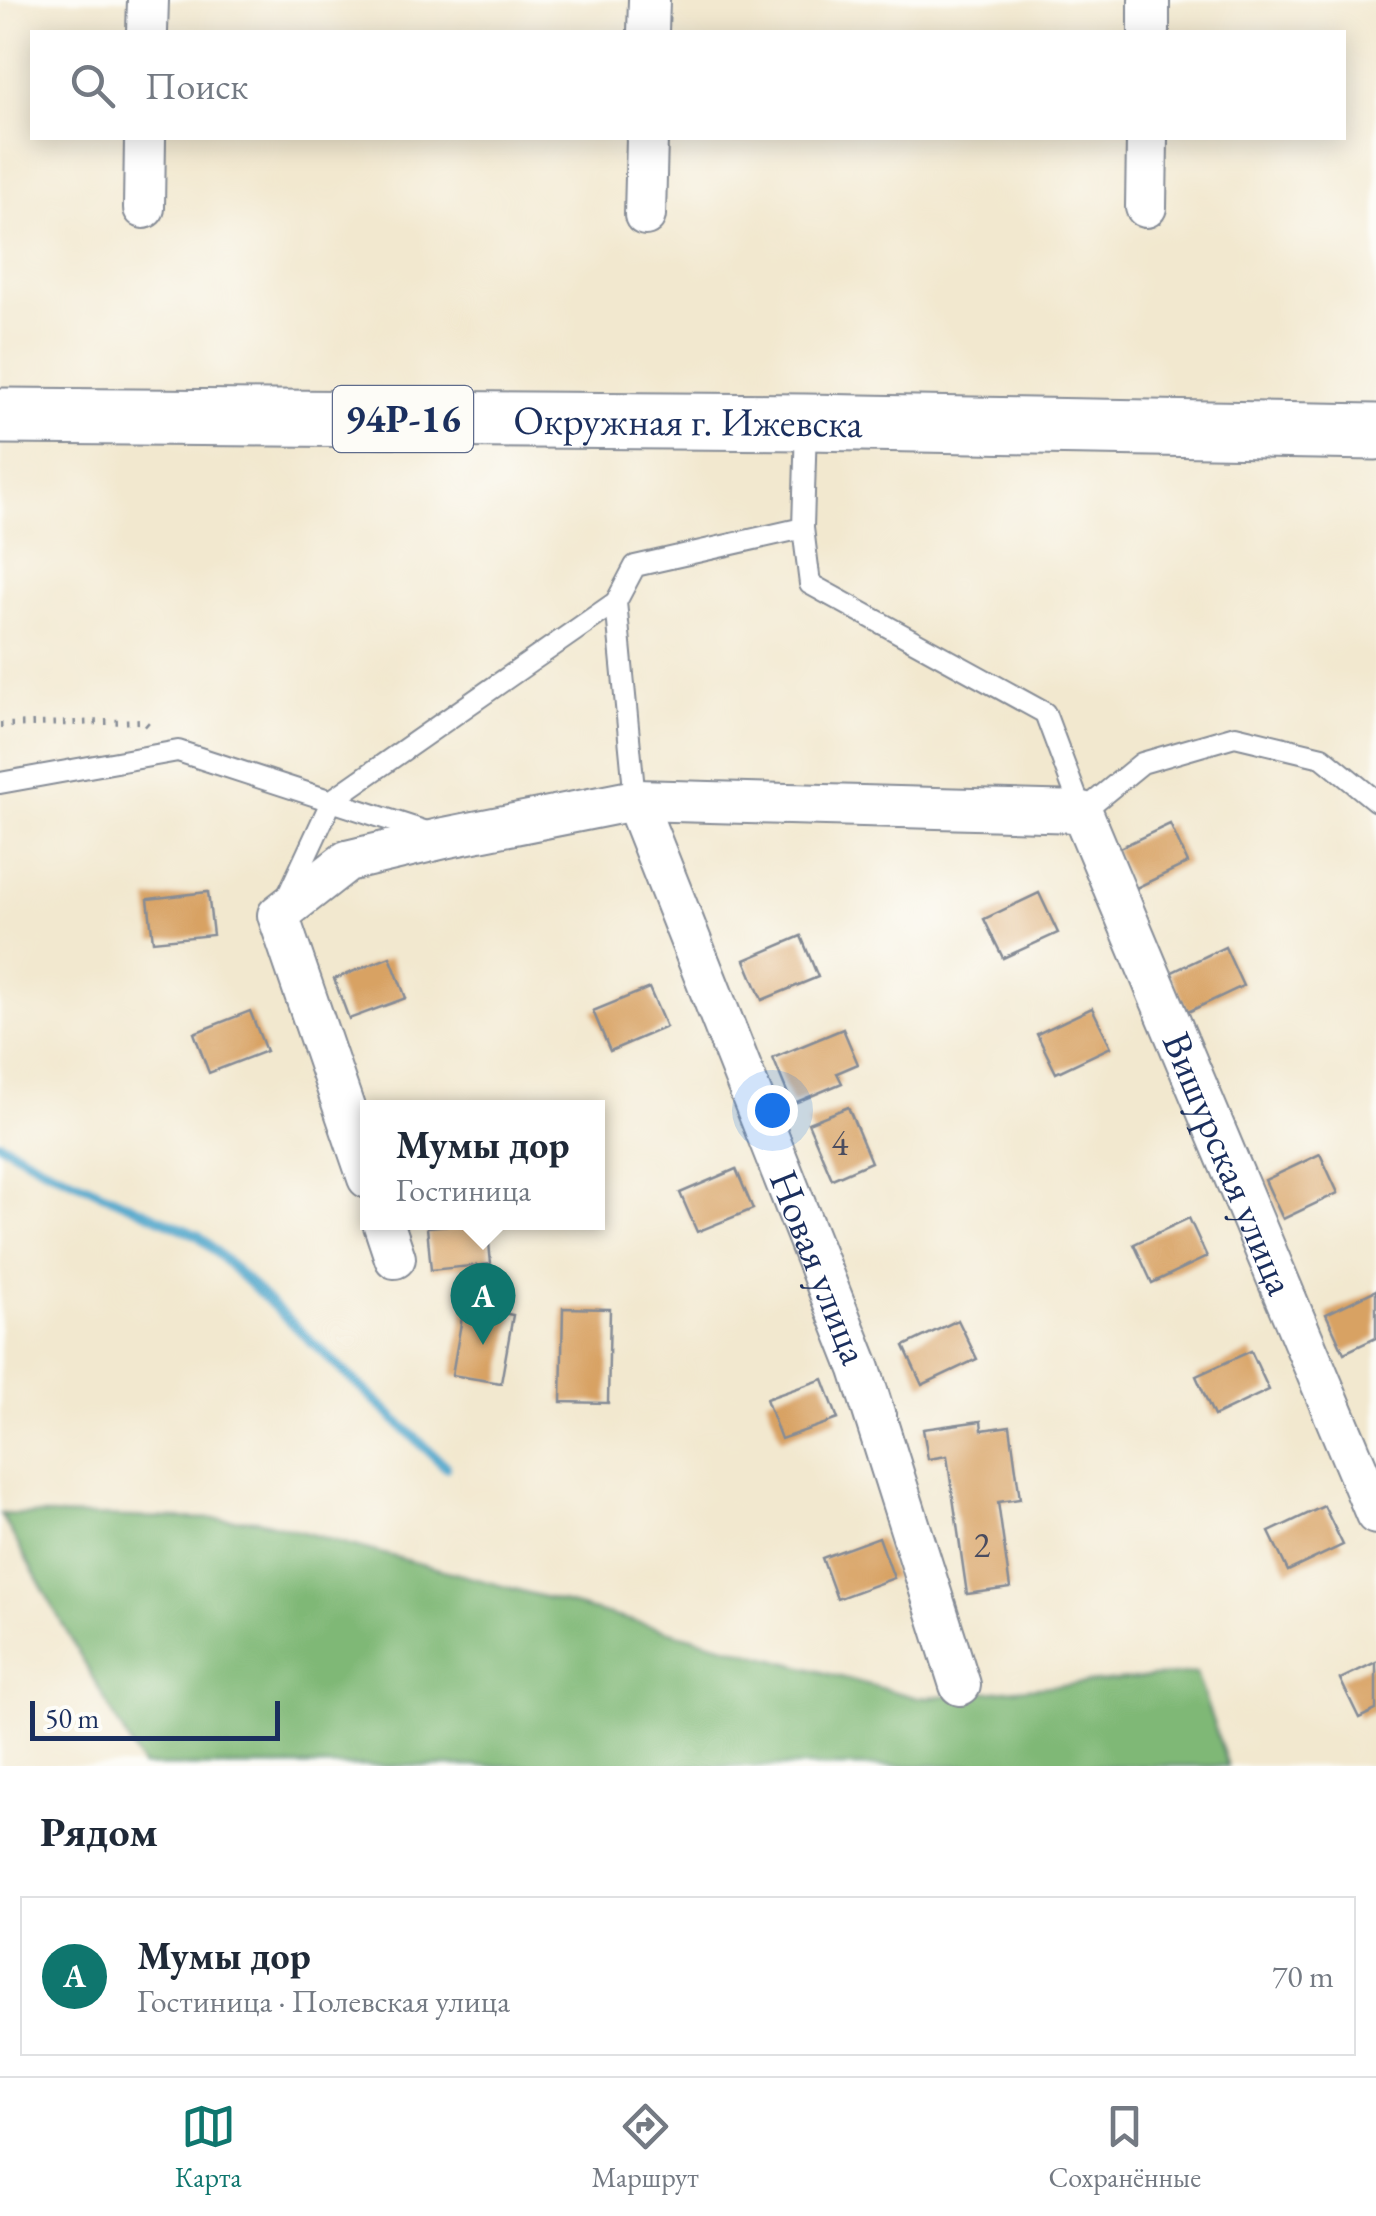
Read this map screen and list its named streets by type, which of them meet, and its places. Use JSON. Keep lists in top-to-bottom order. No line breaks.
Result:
{"streets":{"main road":["94Р-16","Окружная г. Ижевска"],"street":["Вишурская улица","Новая улица"]},"house_numbers":["4","2"],"scale_bar":"50 m","page":{"search":"Поиск","popup":["Мумы дор","Гостиница"],"pins":"A","scale":"50 m","heading":"Рядом","list":[{"mark":"A","name":"Мумы дор","note":"Гостиница · Полевская улица","value":"70 m"}],"nav":["Карта","Маршрут","Сохранённые"]}}
